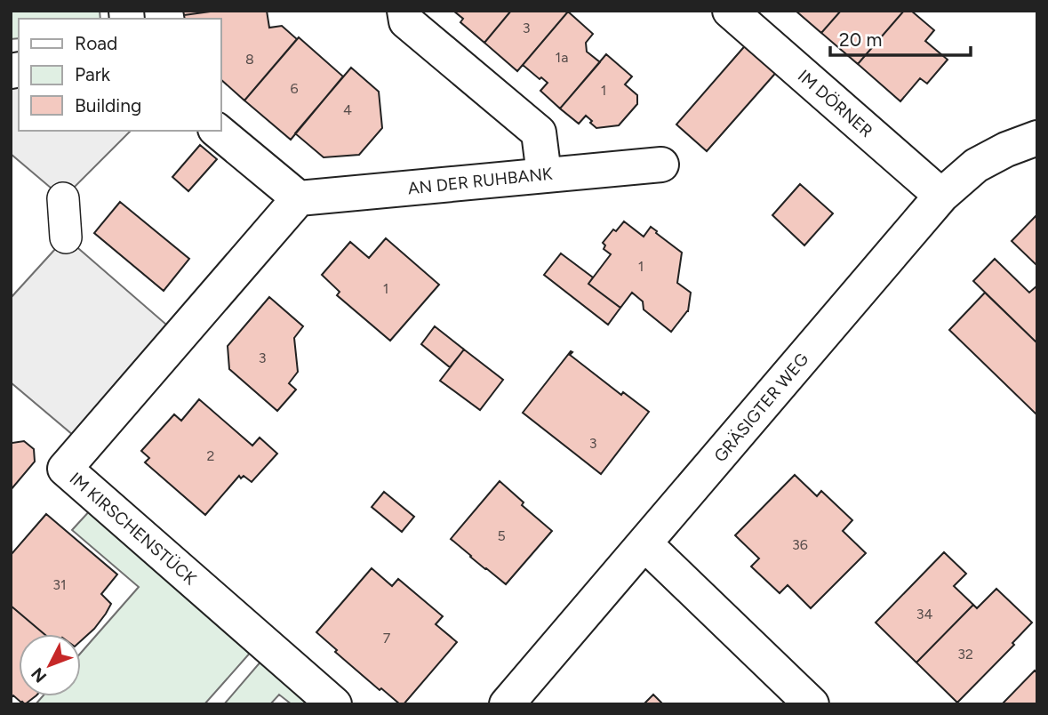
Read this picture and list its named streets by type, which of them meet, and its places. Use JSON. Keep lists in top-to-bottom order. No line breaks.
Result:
{"streets":{"street":["IM DÖRNER","AN DER RUHBANK","GRÄSIGTER WEG","IM KIRSCHENSTÜCK"]},"crossings":[["IM DÖRNER","GRÄSIGTER WEG"],["AN DER RUHBANK","IM KIRSCHENSTÜCK"]],"house_numbers":["3","1a","8","6","1","4","1","1","3","3","2","5","36","31","34","7","32"],"legend":["Road","Park","Building"],"scale_bar":"20 m","north":"bottom left"}
